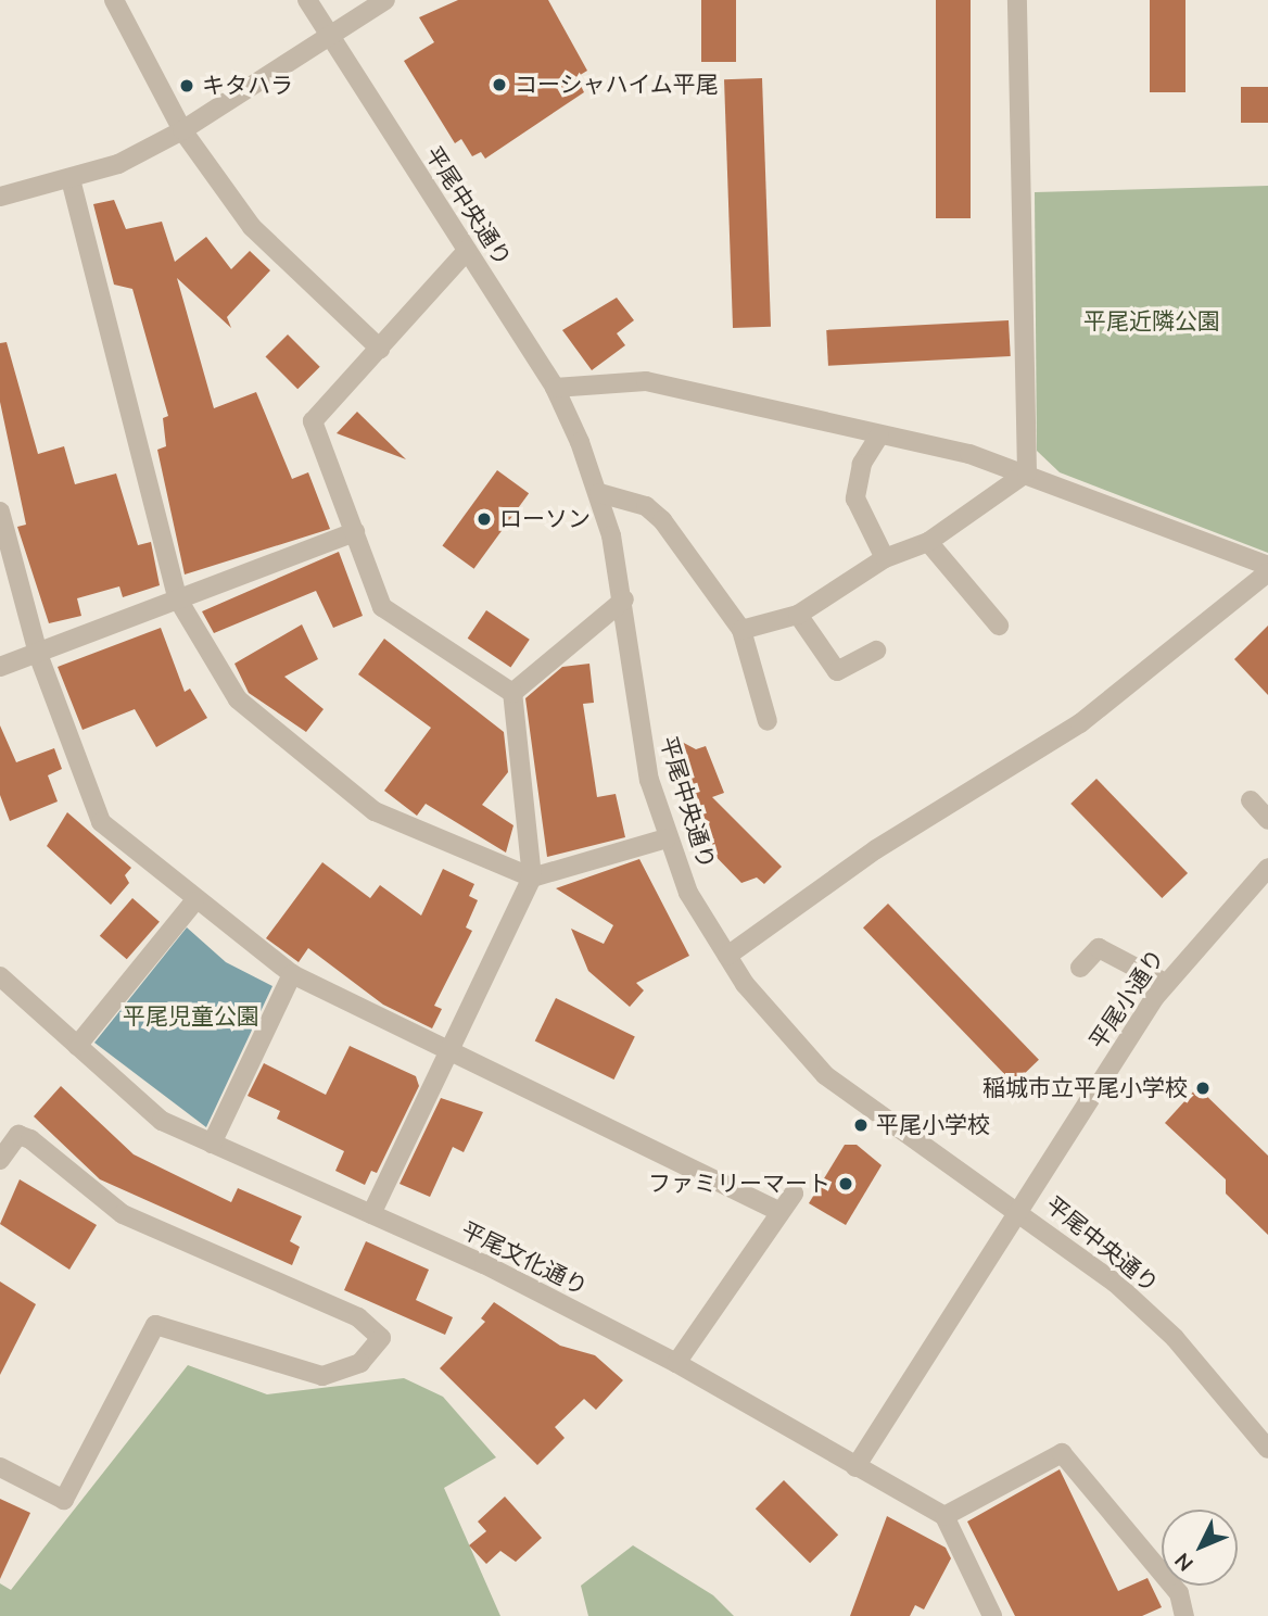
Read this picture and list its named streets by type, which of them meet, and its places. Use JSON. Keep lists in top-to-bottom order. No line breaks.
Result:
{"streets":{"street":["平尾中央通り","平尾小通り","平尾文化通り"]},"crossings":[["平尾中央通り","平尾小通り"],["平尾小通り","平尾文化通り"]],"parks":["平尾近隣公園","平尾児童公園"],"places":["コーシャハイム平尾","キタハラ","ローソン","稲城市立平尾小学校","平尾小学校","ファミリーマート"],"north":"bottom left"}
